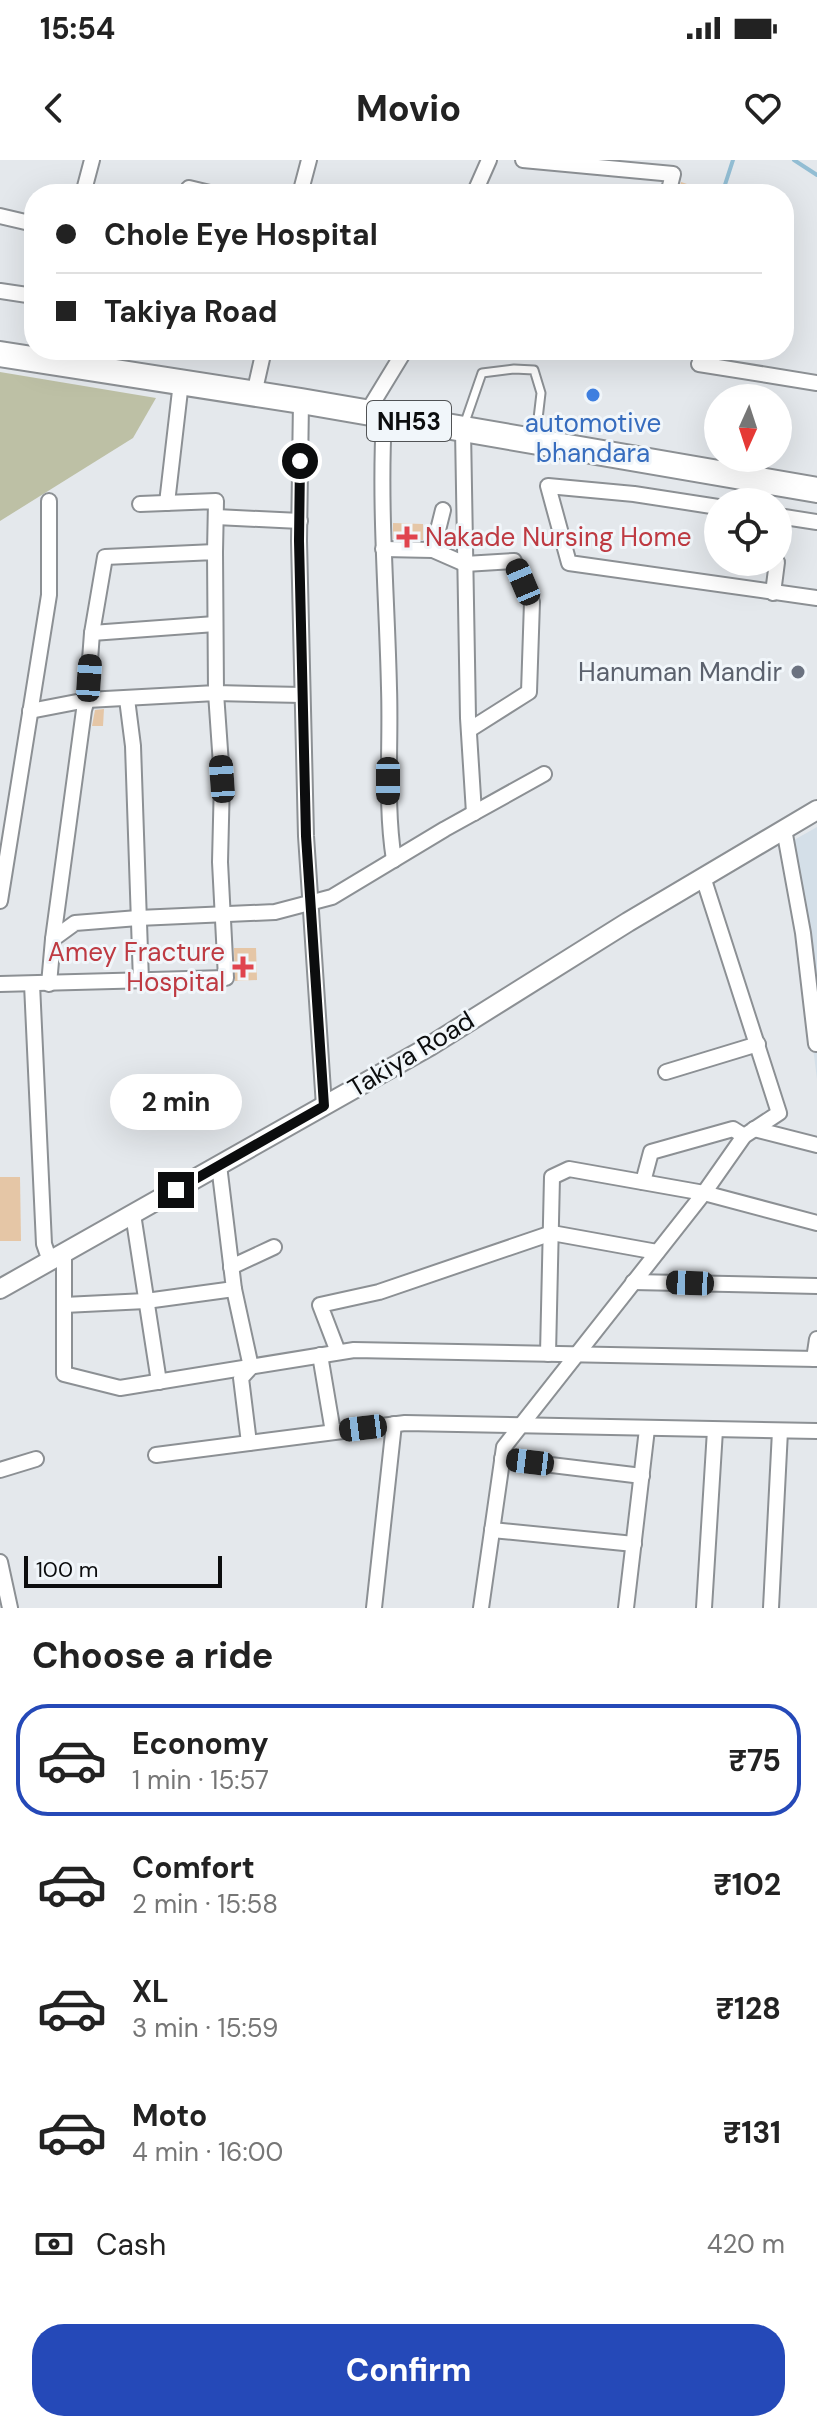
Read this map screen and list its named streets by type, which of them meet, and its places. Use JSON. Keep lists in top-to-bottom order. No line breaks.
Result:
{"streets":{"highway":["NH53"],"main road":["Takiya Road"]},"places":{"other":["automotive bhandara","Hanuman Mandir"],"health":["Nakade Nursing Home","Amey Fracture Hospital"]},"scale_bar":"100 m","north":"bottom","page":{"status":"15:54","header":"Movio","banner":["Chole Eye Hospital","Takiya Road"],"bubble":"2 min","scale":"100 m","heading":"Choose a ride","list":[{"name":"Economy","note":"1 min · 15:57","value":"₹75"},{"name":"Comfort","note":"2 min · 15:58","value":"₹102"},{"name":"XL","note":"3 min · 15:59","value":"₹128"},{"name":"Moto","note":"4 min · 16:00","value":"₹131"}],"pay":["Cash","420 m"],"buttons":"Confirm"}}
